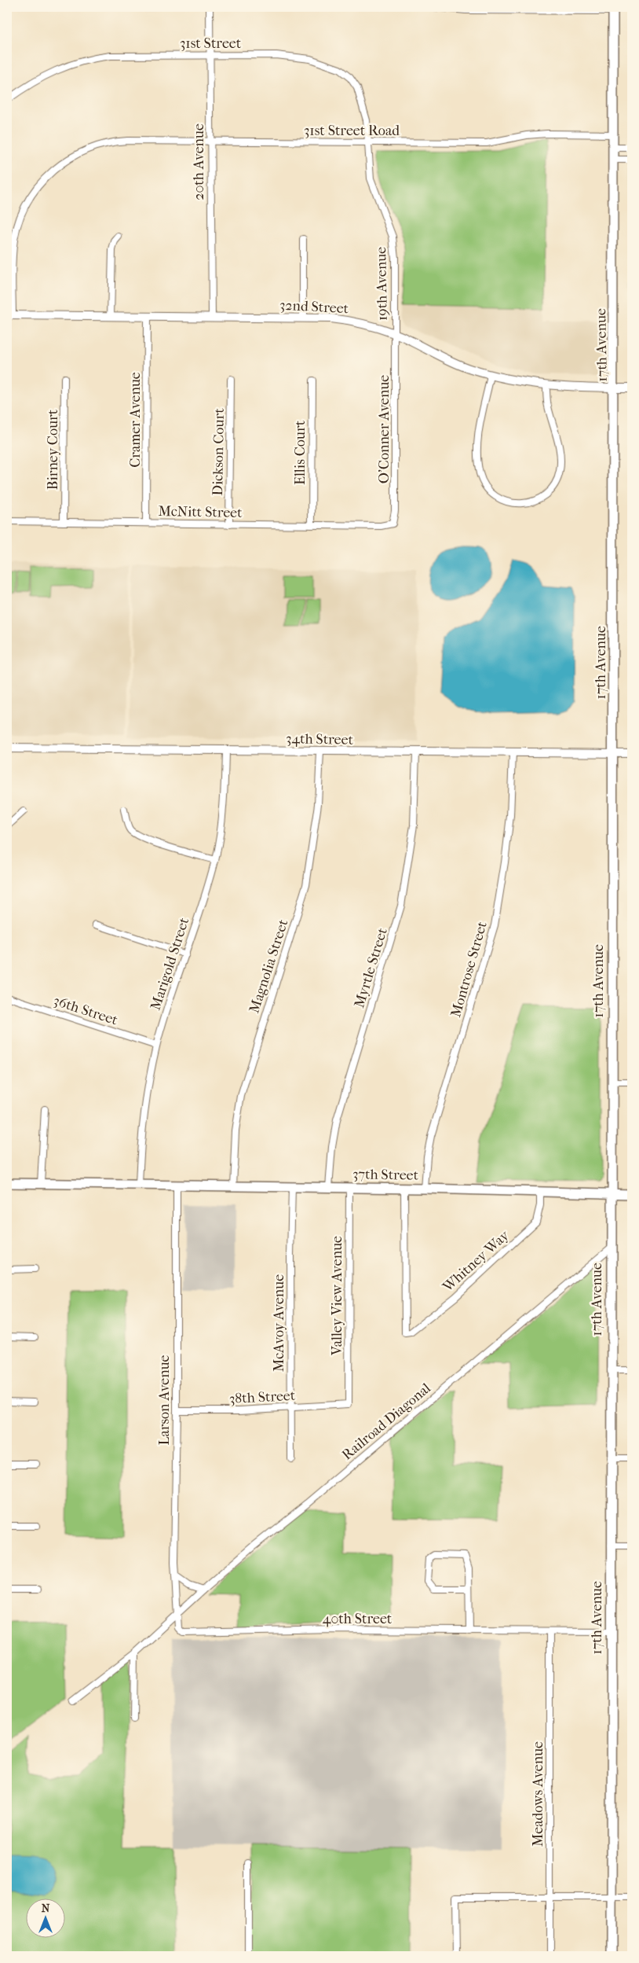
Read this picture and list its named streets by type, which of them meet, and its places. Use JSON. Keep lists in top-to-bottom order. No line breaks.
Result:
{"streets":{"main road":["17th Avenue","37th Street"],"street":["31st Street","31st Street Road","20th Avenue","19th Avenue","32nd Street","Cramer Avenue","O'Conner Avenue","Birney Court","Dickson Court","Ellis Court","McNitt Street","34th Street","Marigold Street","Magnolia Street","Myrtle Street","Montrose Street","36th Street","Whitney Way","Valley View Avenue","McAvoy Avenue","38th Street","Larson Avenue","Railroad Diagonal","40th Street","Meadows Avenue"]},"crossings":[["31st Street","31st Street Road"],["31st Street","20th Avenue"],["31st Street","19th Avenue"],["31st Street Road","20th Avenue"],["31st Street Road","19th Avenue"],["31st Street Road","32nd Street"],["31st Street Road","17th Avenue"],["20th Avenue","32nd Street"],["19th Avenue","32nd Street"],["19th Avenue","O'Conner Avenue"],["32nd Street","17th Avenue"],["32nd Street","Cramer Avenue"],["32nd Street","O'Conner Avenue"],["17th Avenue","34th Street"],["17th Avenue","37th Street"],["17th Avenue","Railroad Diagonal"],["17th Avenue","40th Street"],["Cramer Avenue","McNitt Street"],["O'Conner Avenue","McNitt Street"],["Birney Court","McNitt Street"],["Dickson Court","McNitt Street"],["Ellis Court","McNitt Street"],["34th Street","Marigold Street"],["34th Street","Magnolia Street"],["34th Street","Myrtle Street"],["34th Street","Montrose Street"],["Marigold Street","36th Street"],["Marigold Street","37th Street"],["Magnolia Street","37th Street"],["Myrtle Street","37th Street"],["Montrose Street","37th Street"],["37th Street","Whitney Way"],["37th Street","Valley View Avenue"],["37th Street","McAvoy Avenue"],["37th Street","Larson Avenue"],["Valley View Avenue","38th Street"],["McAvoy Avenue","38th Street"],["38th Street","Larson Avenue"],["Larson Avenue","Railroad Diagonal"],["Larson Avenue","40th Street"],["Railroad Diagonal","40th Street"],["40th Street","Meadows Avenue"]],"north":"top"}
